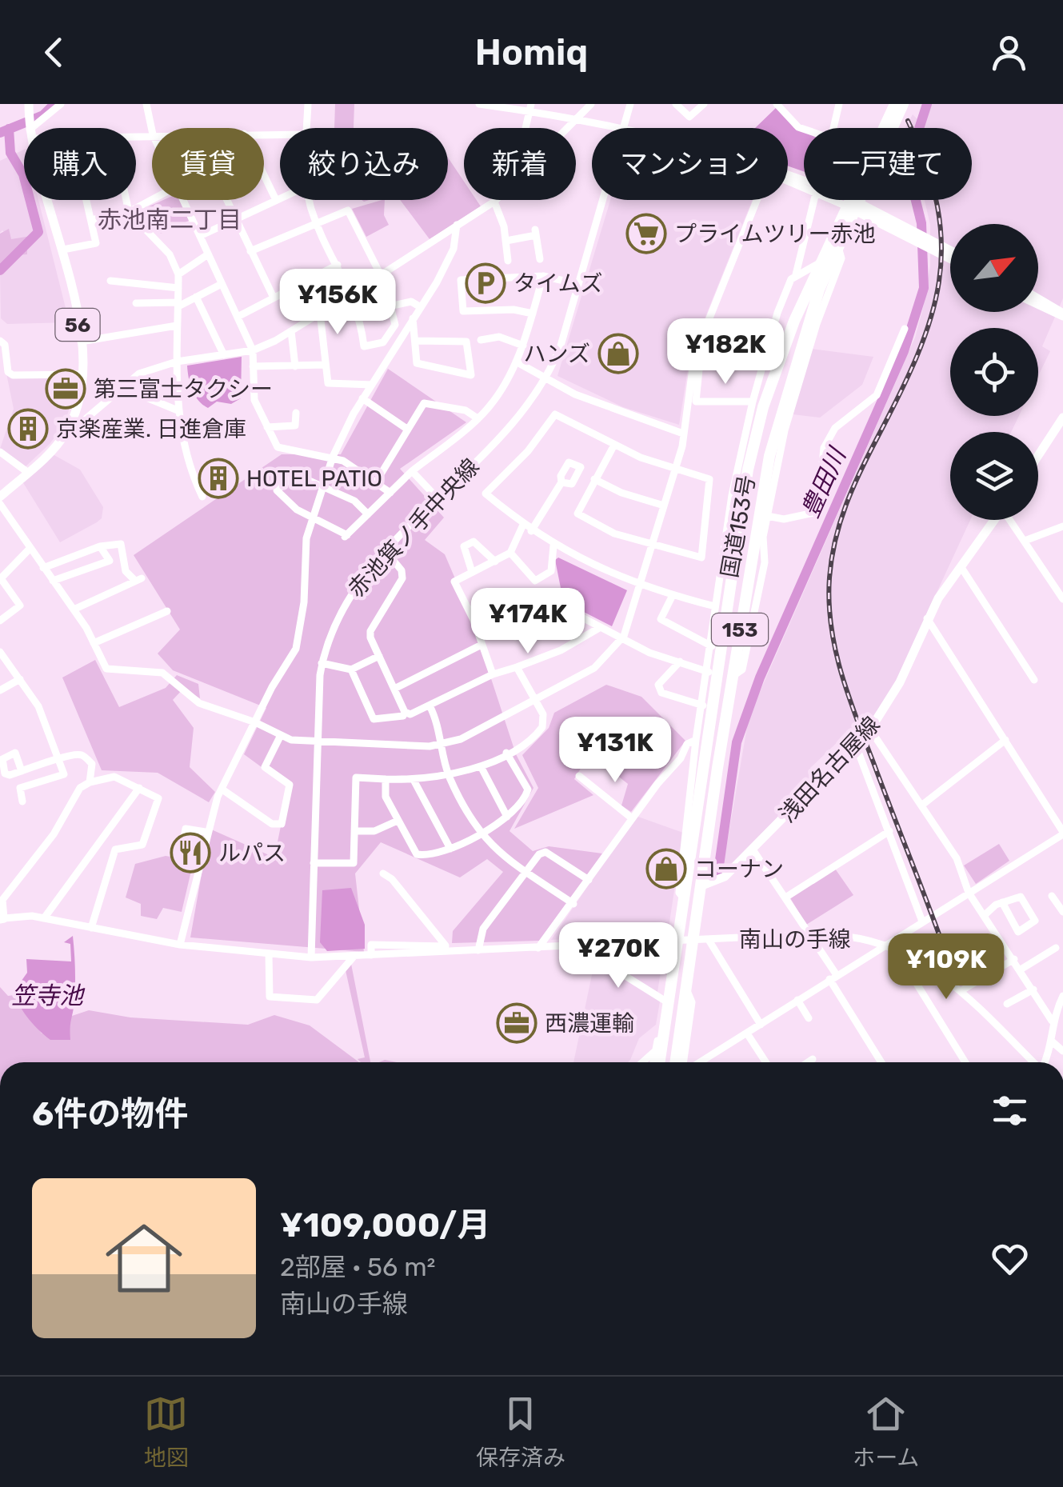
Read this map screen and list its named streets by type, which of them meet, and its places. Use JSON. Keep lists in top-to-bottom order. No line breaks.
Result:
{"streets":{"highway":["国道153号","153"],"main road":["56","浅田名古屋線"],"street":["赤池箕ノ手中央線","南山の手線"]},"crossings":[["国道153号","153"],["国道153号","浅田名古屋線"],["国道153号","南山の手線"],["赤池箕ノ手中央線","南山の手線"]],"districts":["赤池南二丁目"],"water":["豊田川","笠寺池"],"places":{"supermarket":["プライムツリー赤池"],"parking":["タイムズ"],"shop":["ハンズ","コーナン"],"office":["第三富士タクシー","西濃運輸"],"building":["京楽産業. 日進倉庫","HOTEL PATIO"],"restaurant":["ルパス"]},"north":"top right","page":{"header":"Homiq","chip":["購入","賃貸","絞り込み","新着","マンション","一戸建て"],"price":["¥156K","¥182K","¥174K","¥131K","¥270K","¥109K"],"heading":"6件の物件","list":[{"name":"¥109,000/月","note":"2部屋 · 56 m² · 南山の手線"}],"tabs":["地図","保存済み","ホーム"]}}
